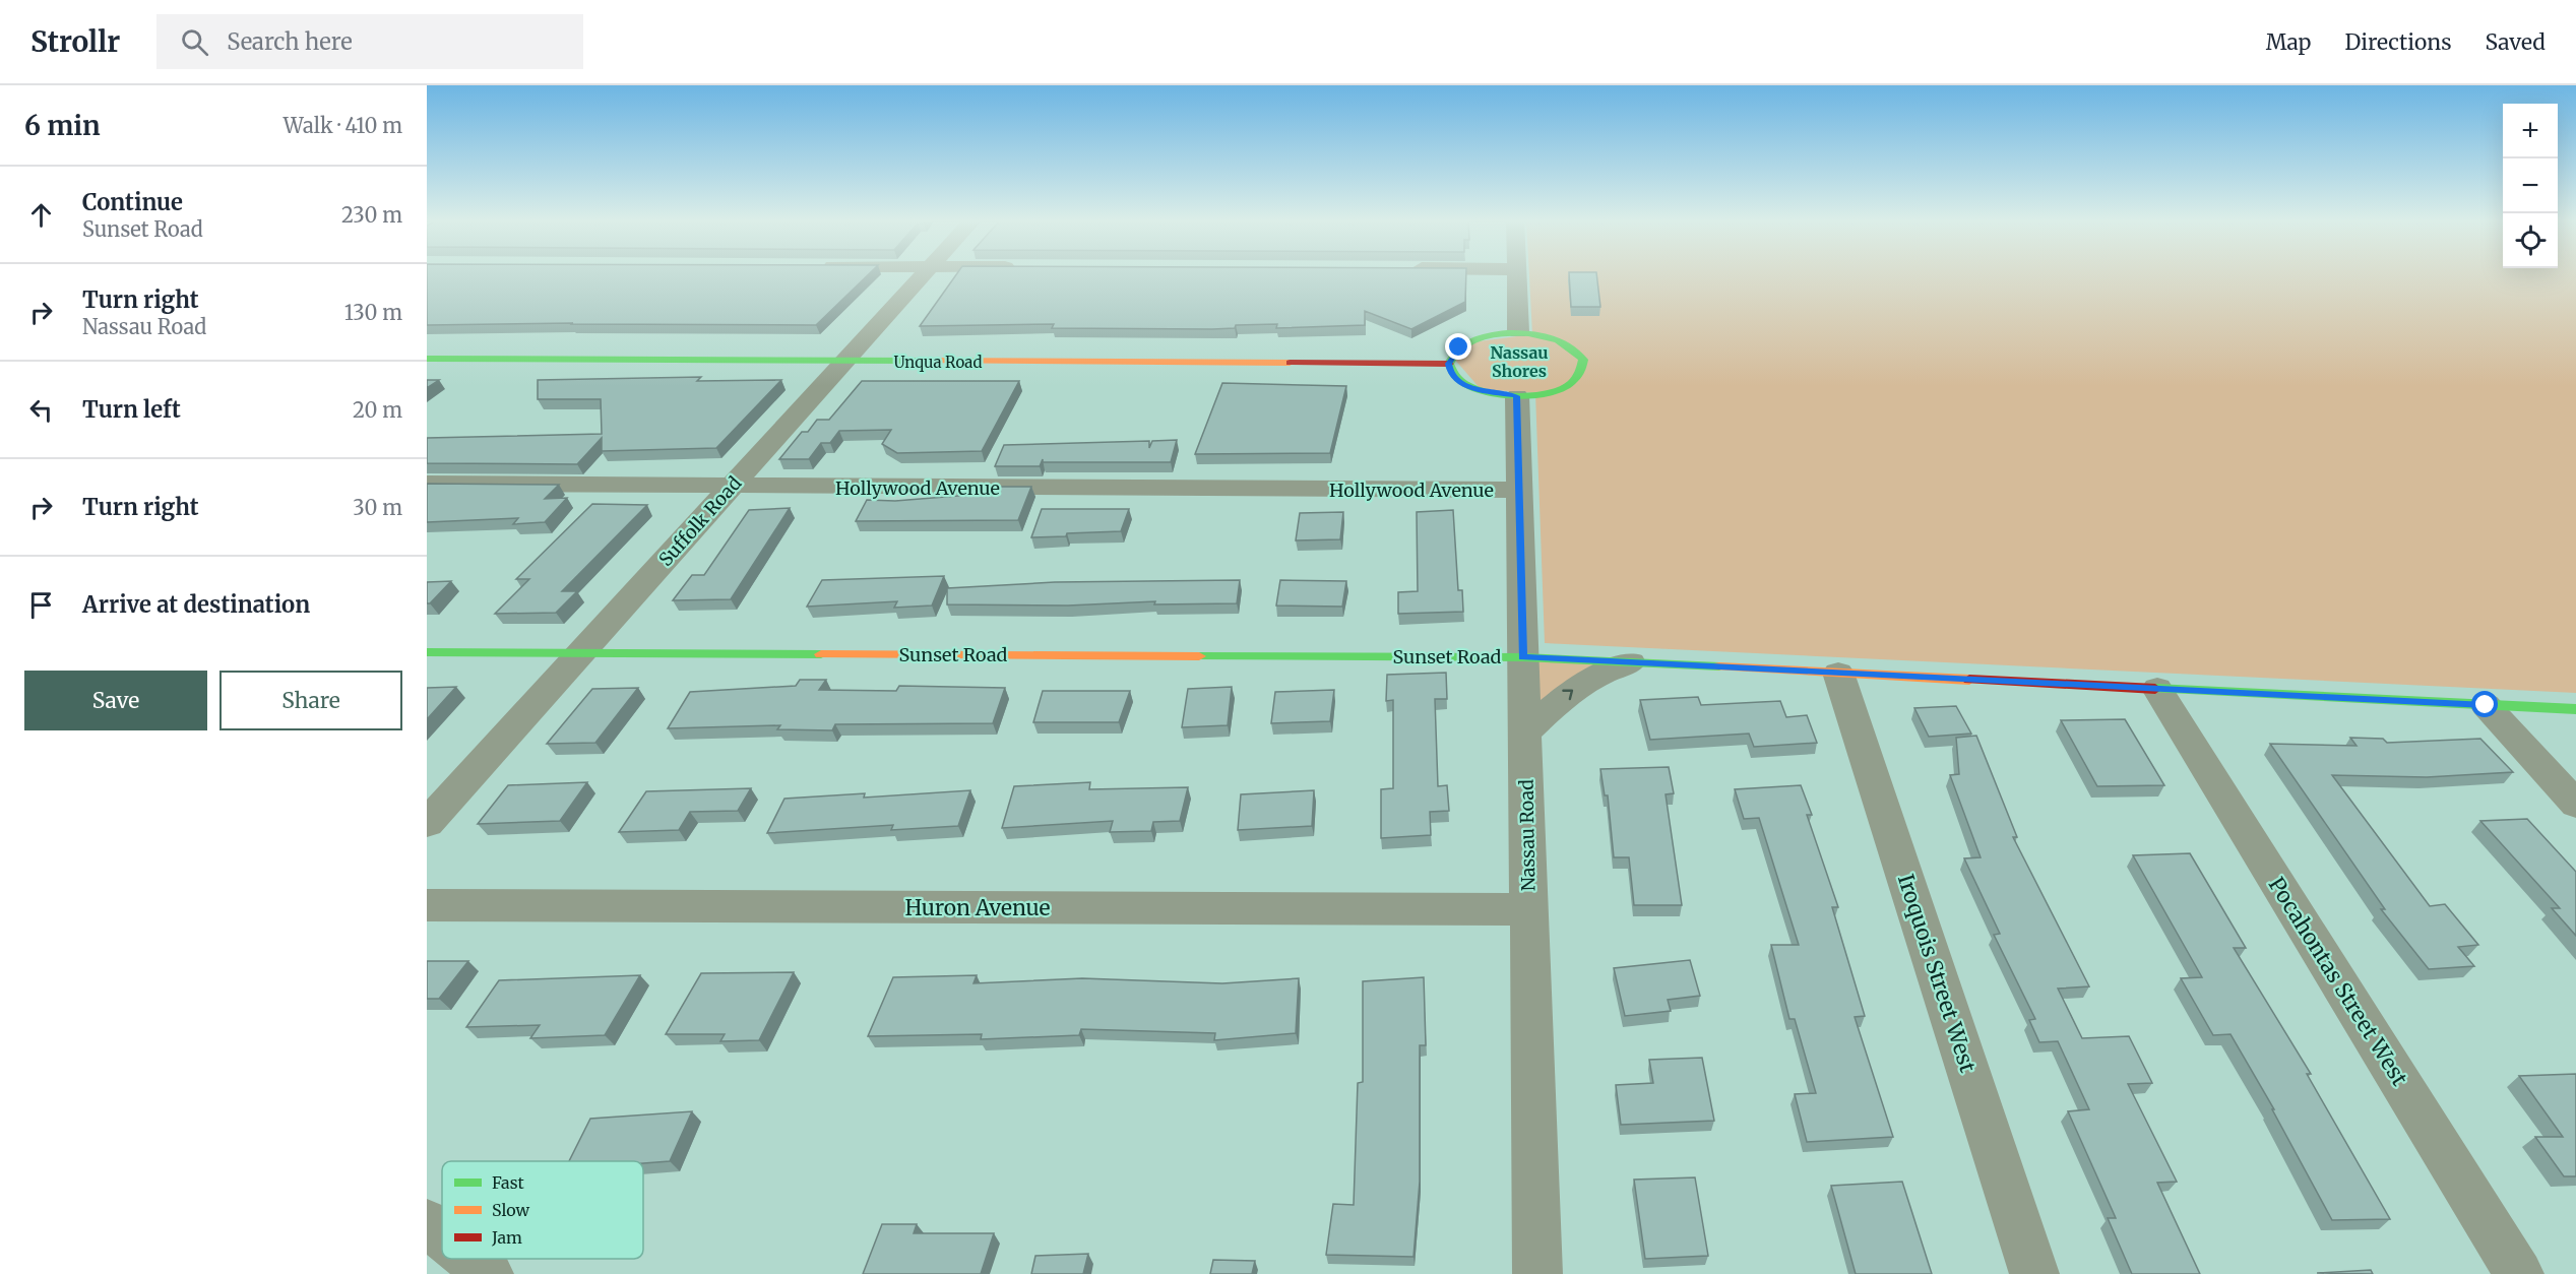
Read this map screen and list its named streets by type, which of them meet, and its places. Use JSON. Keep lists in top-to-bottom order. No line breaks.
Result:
{"streets":{"street":["Unqua Road","Hollywood Avenue","Suffolk Road","Sunset Road","Nassau Road","Huron Avenue","Iroquois Street West","Pocahontas Street West"]},"crossings":[["Unqua Road","Suffolk Road"],["Hollywood Avenue","Suffolk Road"],["Hollywood Avenue","Nassau Road"],["Suffolk Road","Sunset Road"],["Sunset Road","Nassau Road"],["Sunset Road","Iroquois Street West"],["Sunset Road","Pocahontas Street West"],["Nassau Road","Huron Avenue"]],"districts":["Nassau Shores"],"legend":["Fast","Slow","Jam"],"page":{"header":"Strollr","search":"Search here","nav":["Map","Directions","Saved"],"heading":["6 min","Walk · 410 m"],"map_buttons":["+","−"],"list":[["Continue","Sunset Road","230 m"],["Turn right","Nassau Road","130 m"],["Turn left","20 m"],["Turn right","30 m"],"Arrive at destination"],"buttons":["Save","Share"]}}
